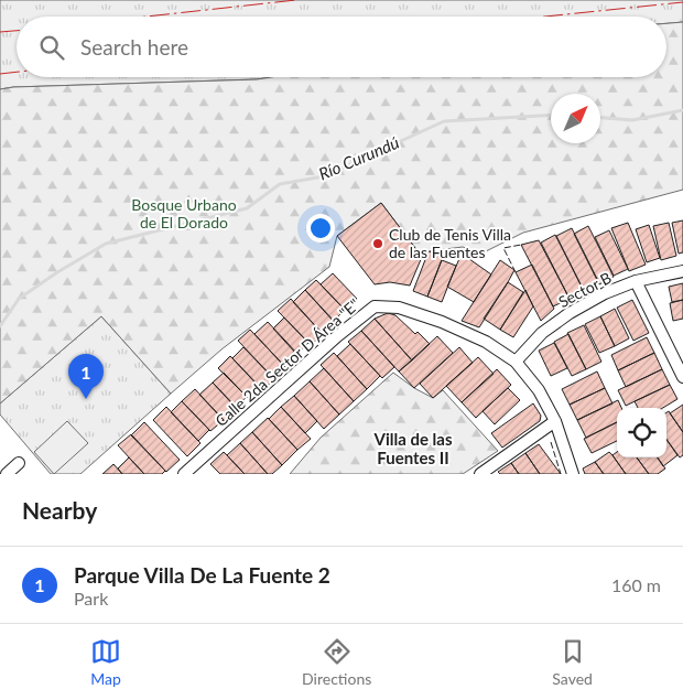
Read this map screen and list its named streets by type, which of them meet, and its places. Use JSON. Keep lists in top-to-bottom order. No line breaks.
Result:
{"streets":{"street":["Sector B","Calle 2da Sector D Área \"E\""]},"crossings":[["Sector B","Calle 2da Sector D Área \"E\""]],"districts":["Villa de las Fuentes II"],"water":["Río Curundú"],"parks":["Bosque Urbano de El Dorado"],"places":["Club de Tenis Villa de las Fuentes"],"north":"top right","page":{"search":"Search here","pins":"1","heading":"Nearby","list":[{"mark":"1","name":"Parque Villa De La Fuente 2","note":"Park","value":"160 m"}],"nav":["Map","Directions","Saved"]}}
